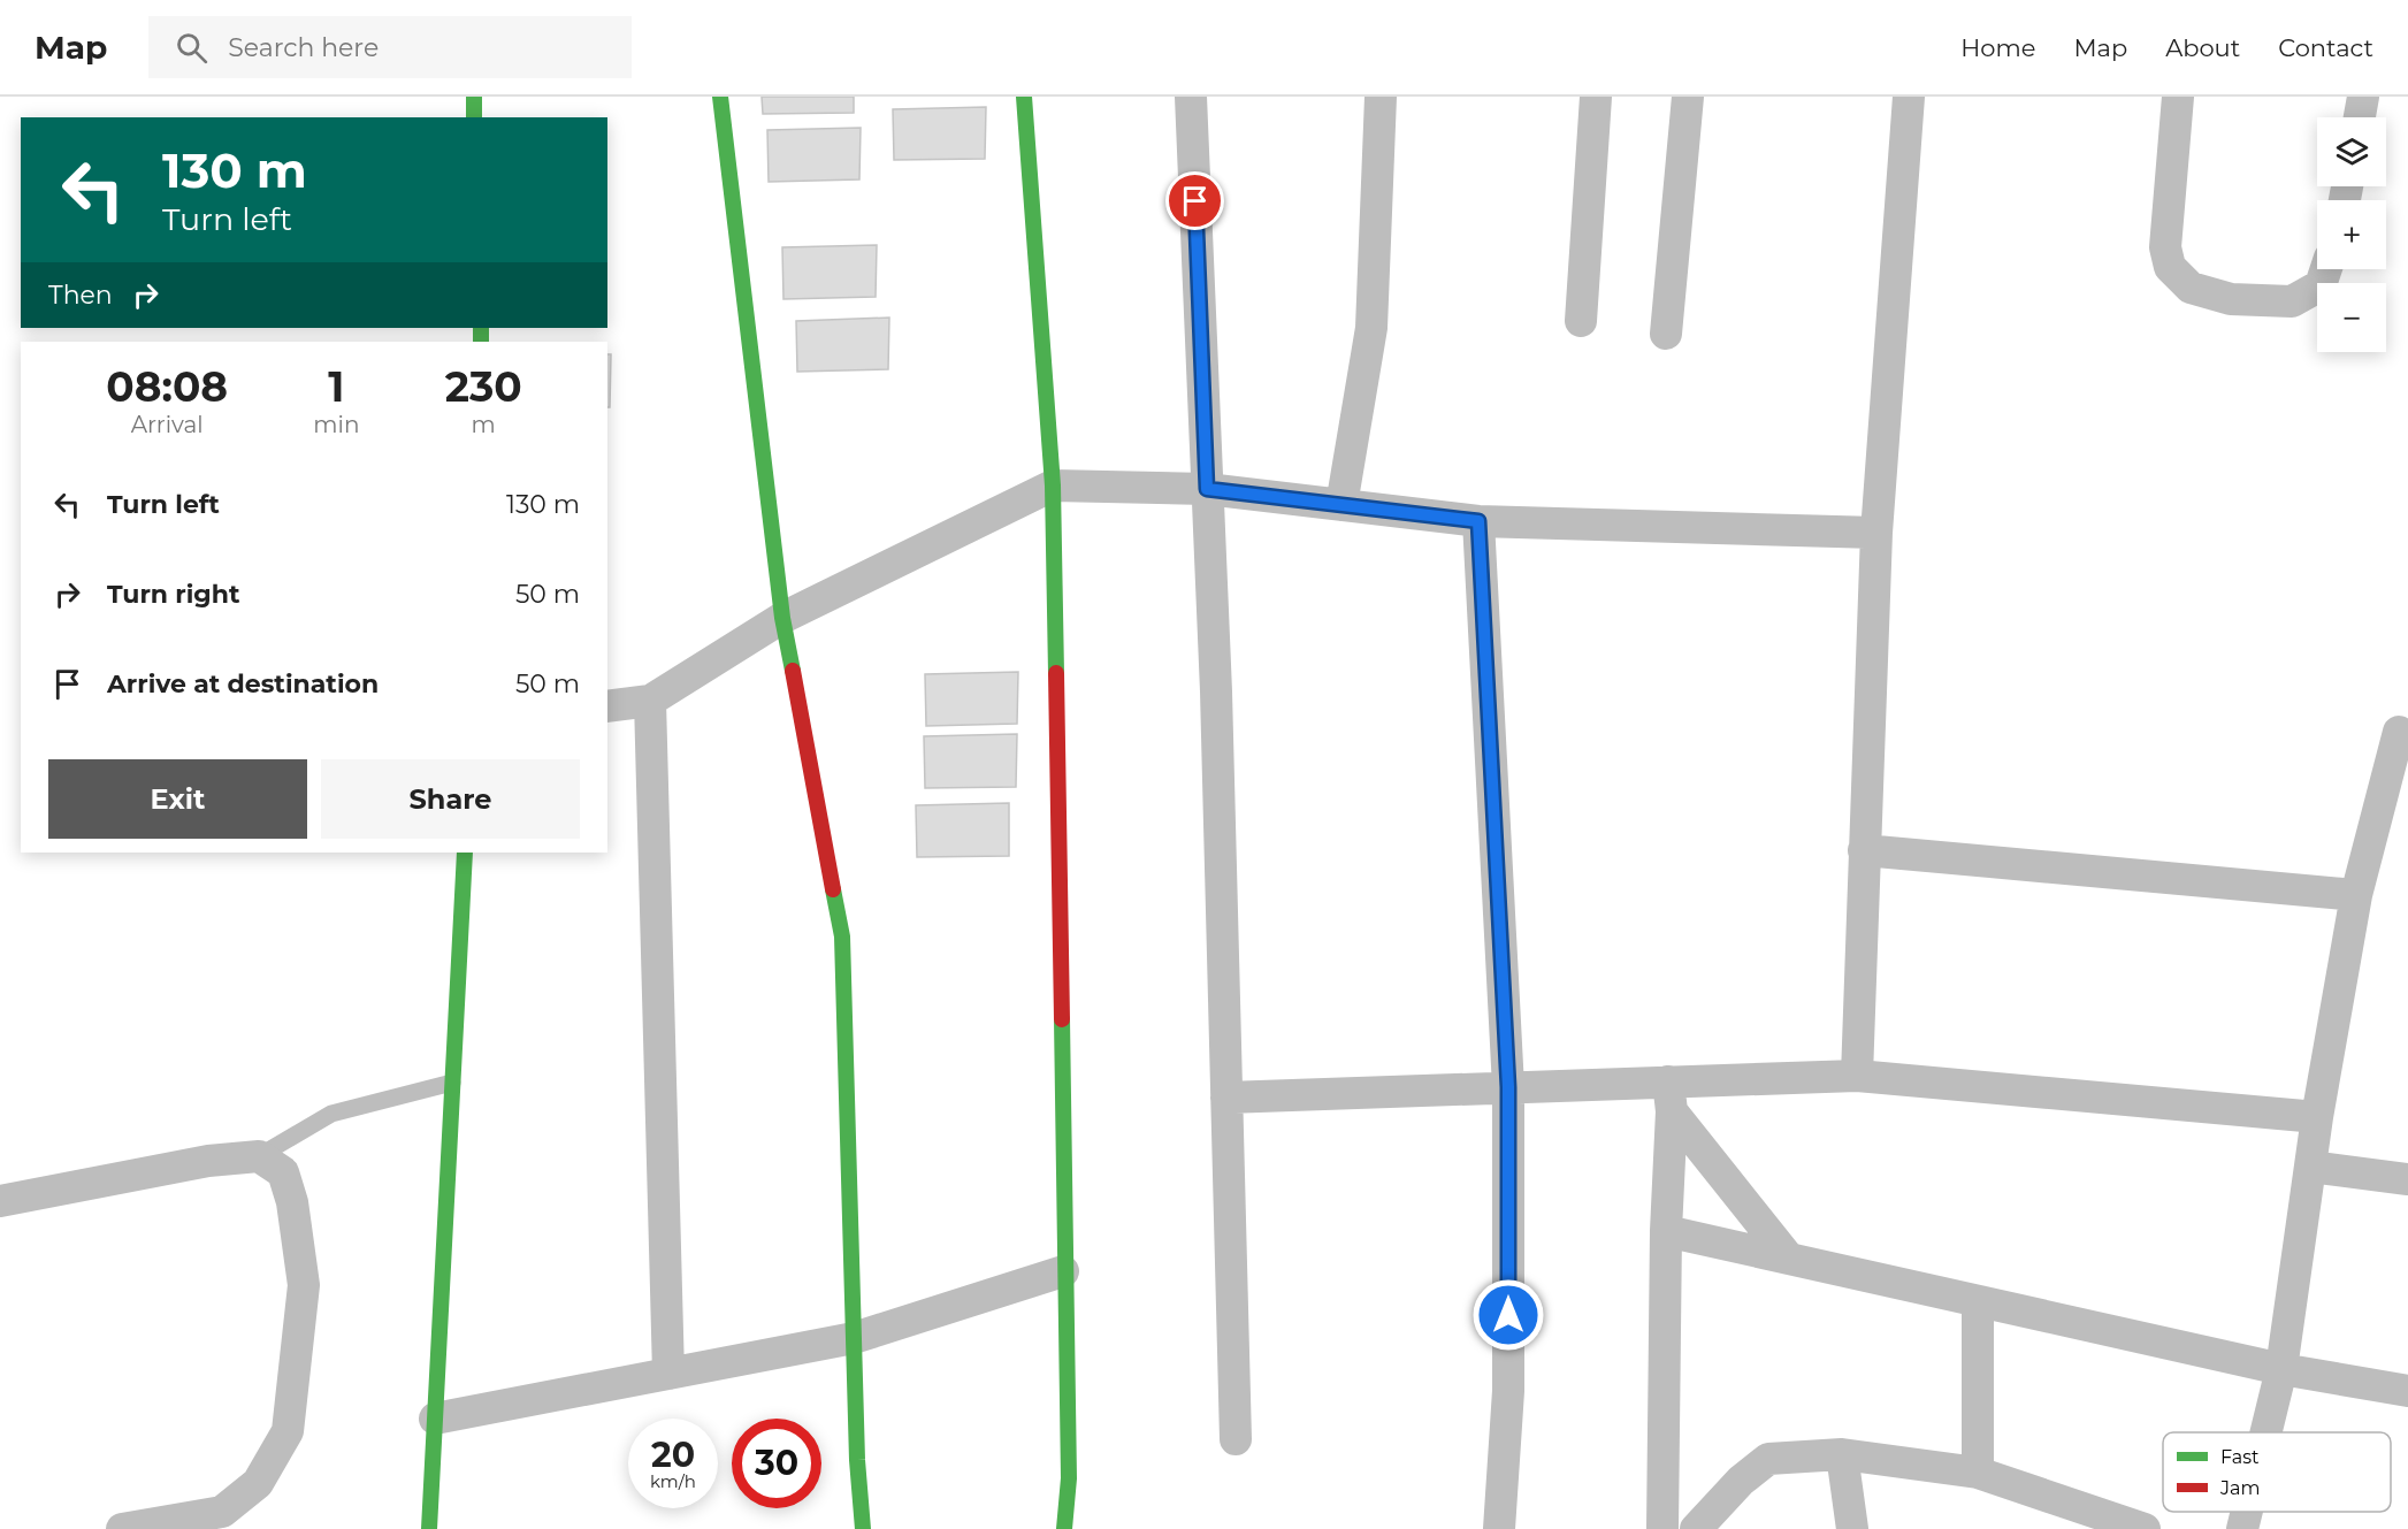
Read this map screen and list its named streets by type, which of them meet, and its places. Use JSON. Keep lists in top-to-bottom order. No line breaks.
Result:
{"legend":["Fast","Jam"],"page":{"header":"Map","search":"Search here","nav":["Home","Map","About","Contact"],"map_buttons":["+","−"],"turn":["130 m","Turn left"],"then":"Then","eta":["08:08","Arrival","1","min","230","m"],"list":[{"name":"Turn left","value":"130 m"},{"name":"Turn right","value":"50 m"},{"name":"Arrive at destination","value":"50 m"}],"buttons":["Exit","Share"],"speed":"20 km/h","limit":"30"}}
